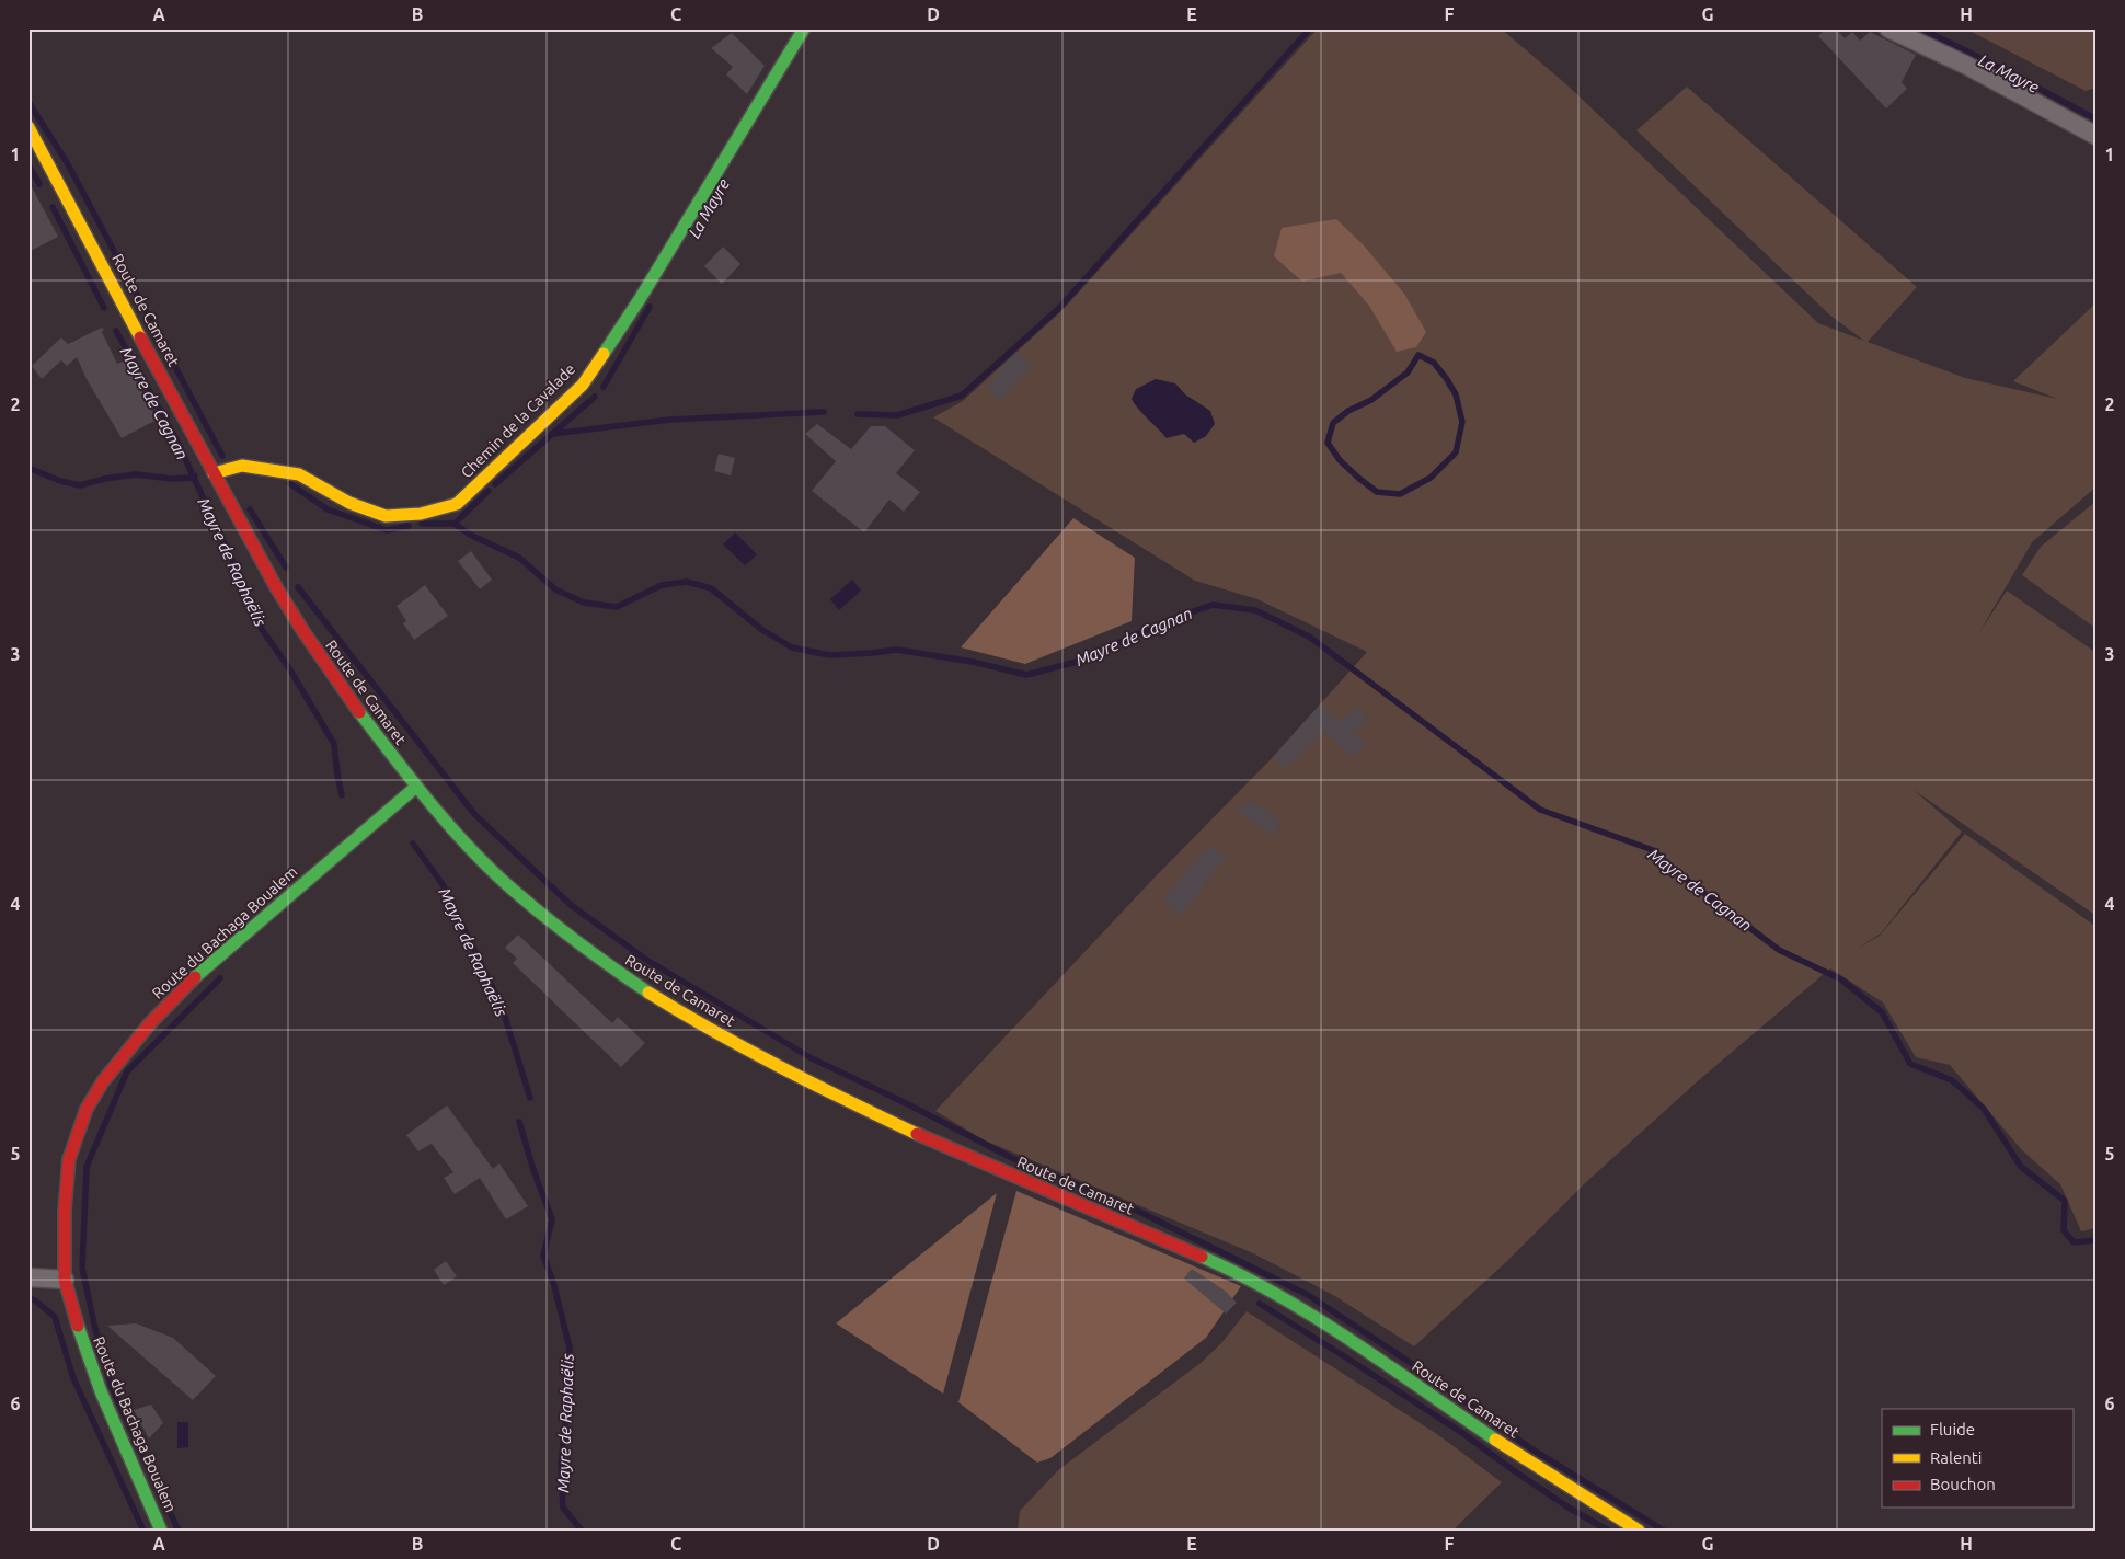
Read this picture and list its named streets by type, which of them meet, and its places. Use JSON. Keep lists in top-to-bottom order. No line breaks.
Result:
{"streets":{"main road":["Route de Camaret","Chemin de la Cavalade","Route du Bachaga Boualem"]},"crossings":[["Route de Camaret","Chemin de la Cavalade"],["Route de Camaret","Route du Bachaga Boualem"]],"water":["La Mayre","Mayre de Cagnan","Mayre de Raphaëlis"],"legend":["Fluide","Ralenti","Bouchon"],"grid":{"columns":["A","B","C","D","E","F","G","H"],"rows":["1","2","3","4","5","6"]}}
